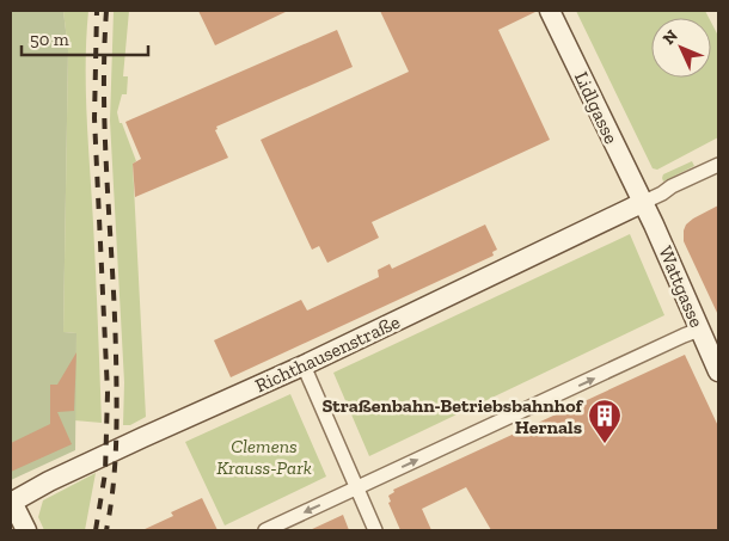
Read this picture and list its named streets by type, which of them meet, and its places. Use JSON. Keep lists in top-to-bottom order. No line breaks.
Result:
{"streets":{"street":["Lidlgasse","Wattgasse","Richthausenstraße"]},"crossings":[["Lidlgasse","Wattgasse"],["Lidlgasse","Richthausenstraße"],["Wattgasse","Richthausenstraße"]],"parks":["Clemens Krauss-Park"],"places":{"building":["Straßenbahn-Betriebsbahnhof Hernals"]},"scale_bar":"50 m","north":"top left"}
